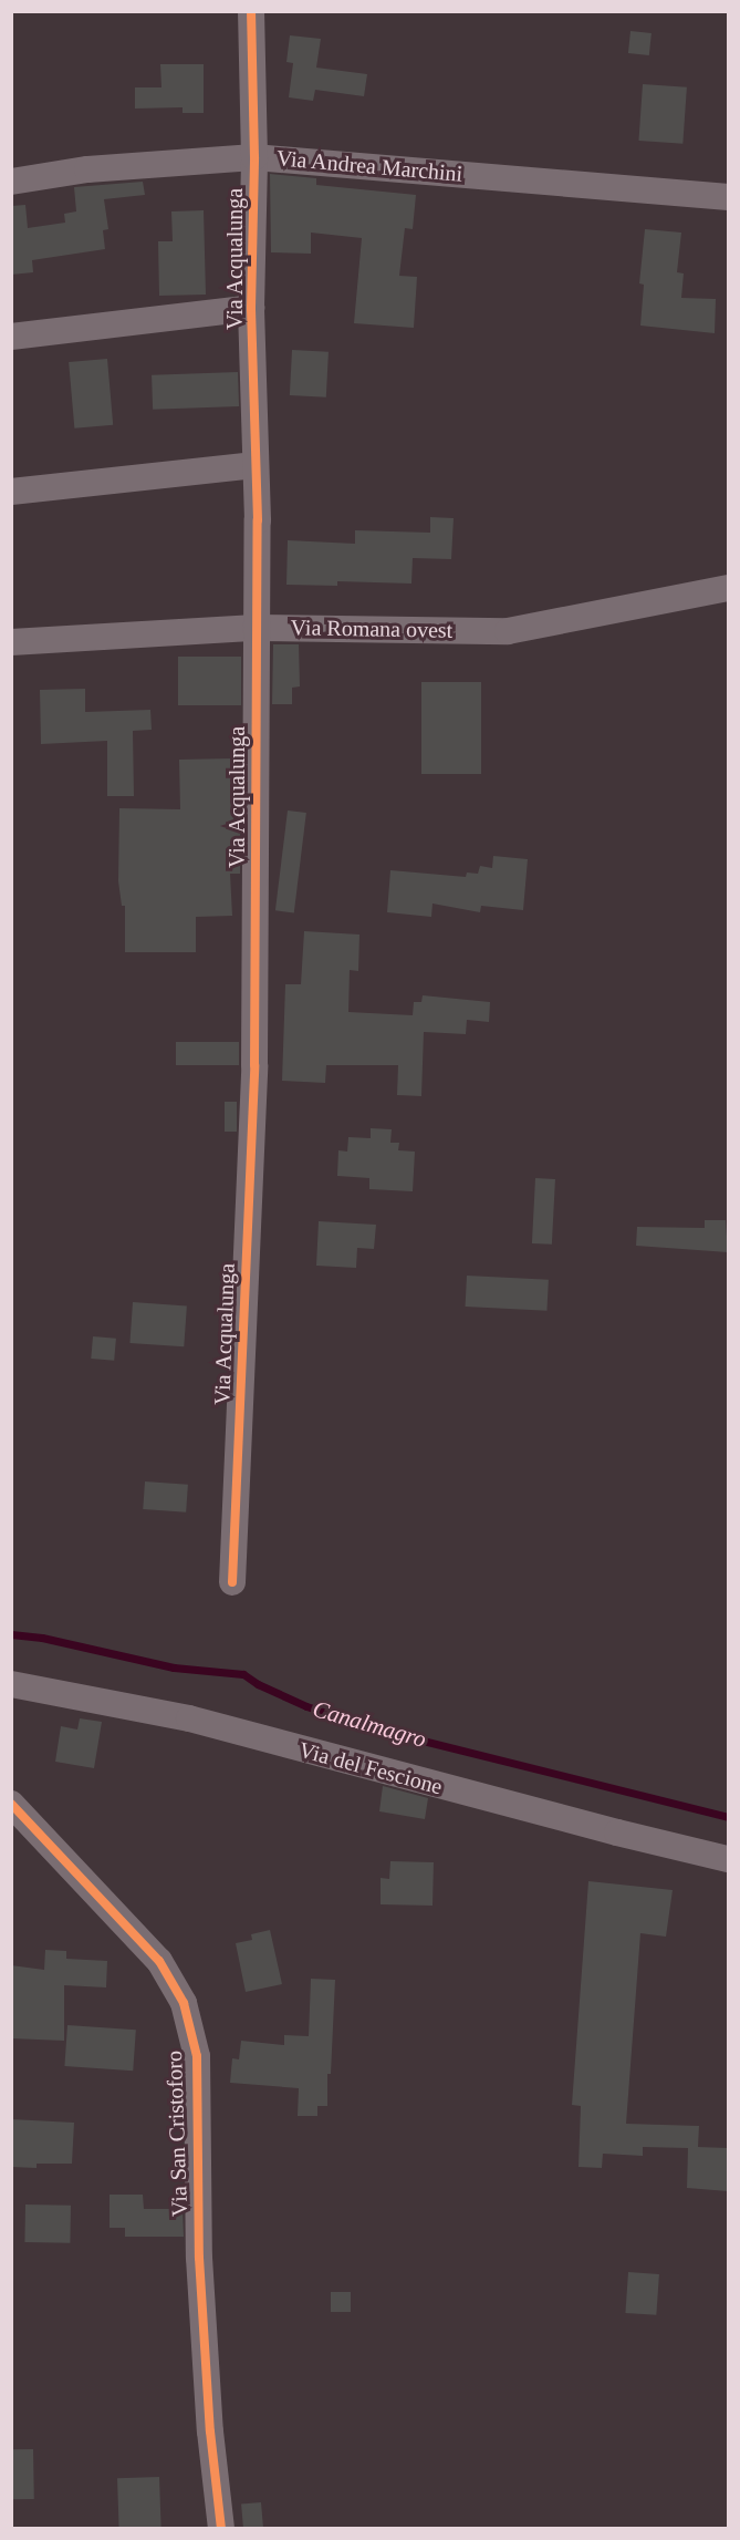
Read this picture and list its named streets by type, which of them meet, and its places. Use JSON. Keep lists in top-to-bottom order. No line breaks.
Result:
{"streets":{"street":["Via Andrea Marchini","Via Acqualunga","Via Romana ovest","Via del Fescione","Via San Cristoforo"]},"crossings":[["Via Andrea Marchini","Via Acqualunga"],["Via Acqualunga","Via Romana ovest"]],"water":["Canalmagro"]}
